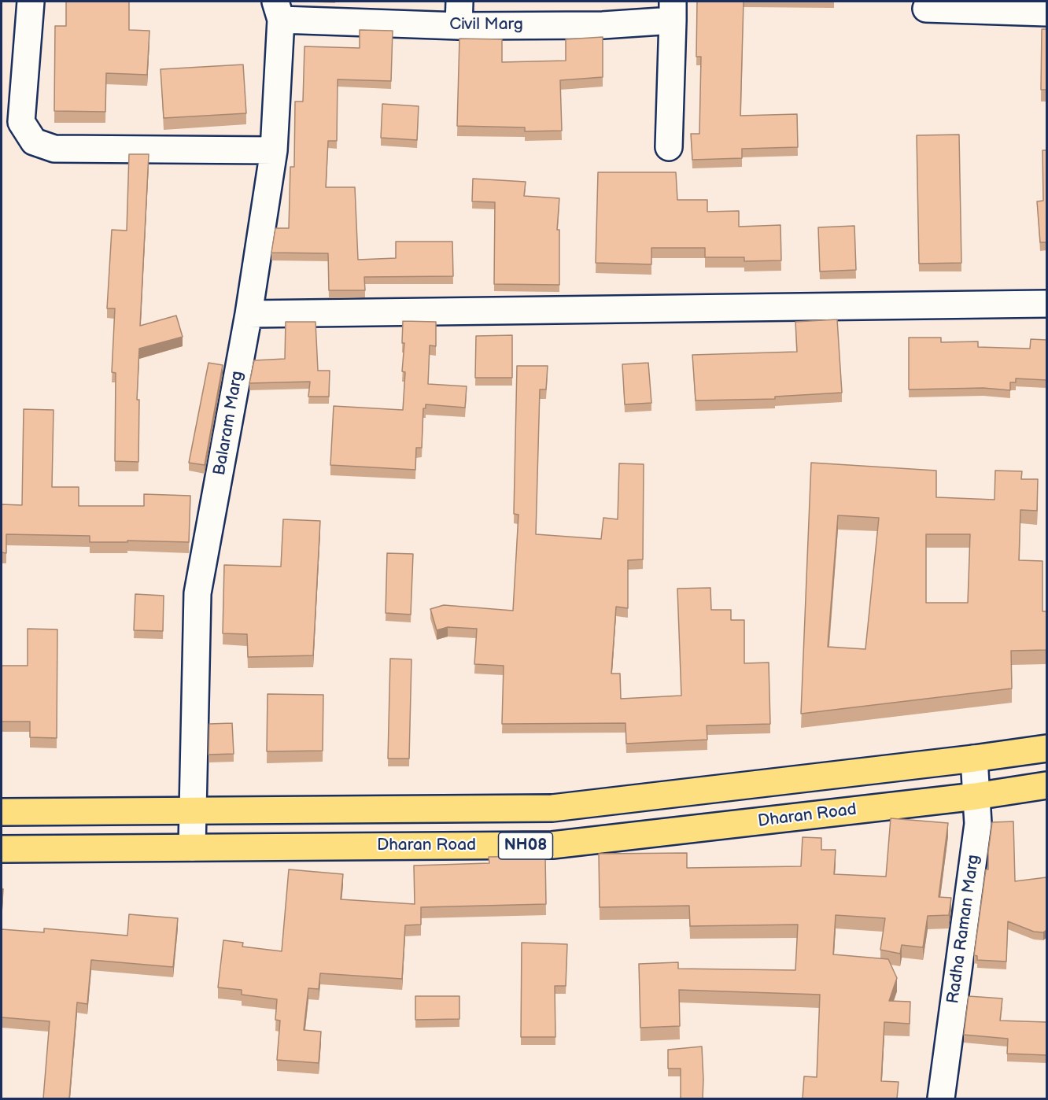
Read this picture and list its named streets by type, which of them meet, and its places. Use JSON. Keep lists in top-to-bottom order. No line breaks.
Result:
{"streets":{"main road":["Dharan Road","NH08"],"street":["Civil Marg","Balaram Marg","Radha Raman Marg"]},"crossings":[["Civil Marg","Balaram Marg"],["Balaram Marg","Dharan Road"],["Balaram Marg","NH08"],["Dharan Road","Radha Raman Marg"],["NH08","Radha Raman Marg"]]}
